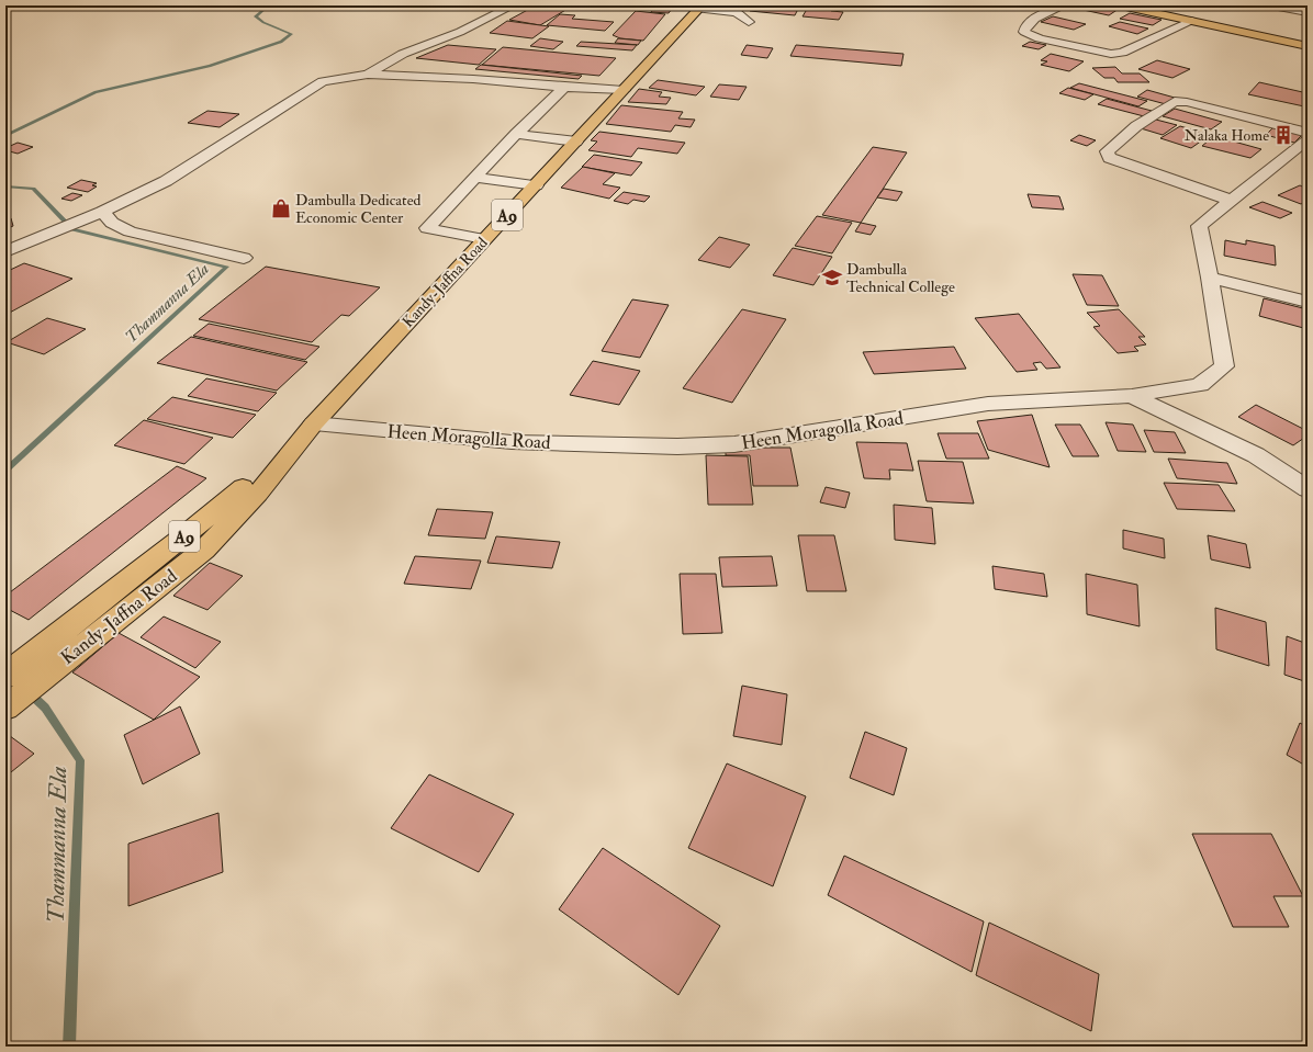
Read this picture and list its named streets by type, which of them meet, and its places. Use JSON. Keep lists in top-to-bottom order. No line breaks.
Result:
{"streets":{"main road":["A9","Kandy-Jaffna Road"],"street":["Heen Moragolla Road"]},"crossings":[["Kandy-Jaffna Road","Heen Moragolla Road"]],"water":["Thammanna Ela"],"places":{"building":["Nalaka Home"],"shop":["Dambulla Dedicated Economic Center"],"school or university":["Dambulla Technical College"]}}
